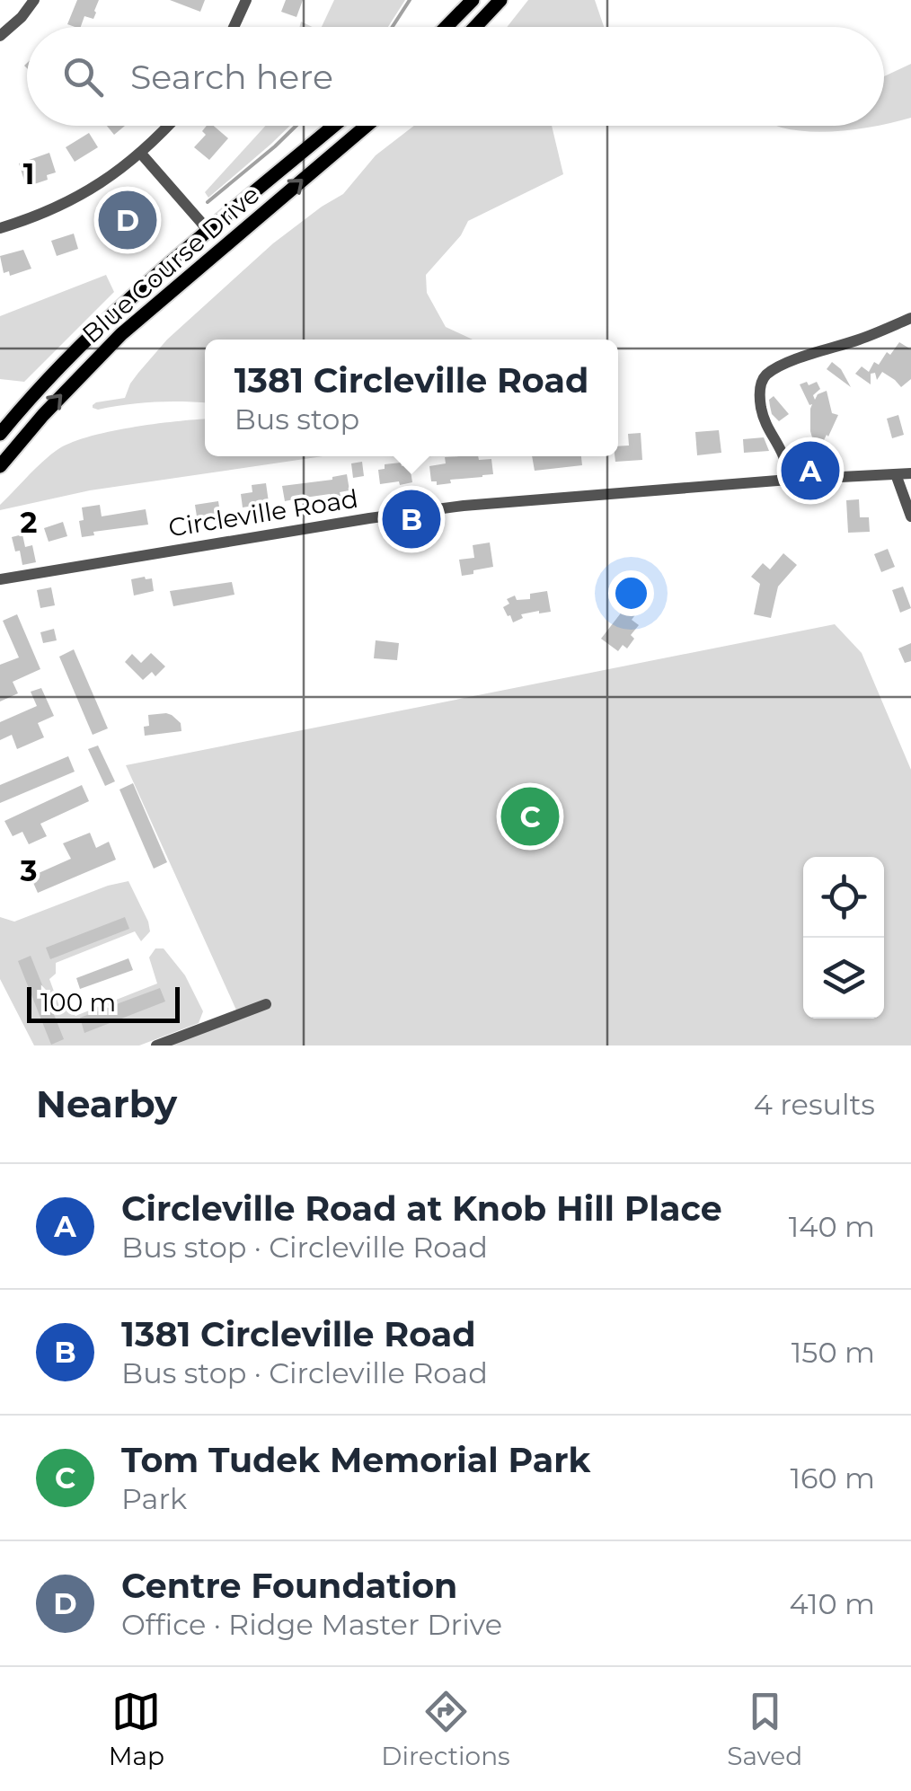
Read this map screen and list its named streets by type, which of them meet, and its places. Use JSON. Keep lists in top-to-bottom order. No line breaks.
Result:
{"streets":{"main road":["Blue Course Drive"],"street":["Circleville Road"]},"scale_bar":"100 m","page":{"search":"Search here","pins":["D","A","B","C"],"popup":["1381 Circleville Road","Bus stop"],"scale":"100 m","heading":["Nearby","4 results"],"list":[{"mark":"A","name":"Circleville Road at Knob Hill Place","note":"Bus stop · Circleville Road","value":"140 m"},{"mark":"B","name":"1381 Circleville Road","note":"Bus stop · Circleville Road","value":"150 m"},{"mark":"C","name":"Tom Tudek Memorial Park","note":"Park","value":"160 m"},{"mark":"D","name":"Centre Foundation","note":"Office · Ridge Master Drive","value":"410 m"}],"nav":["Map","Directions","Saved"]},"grid":{"rows":["1","2","3"]}}
